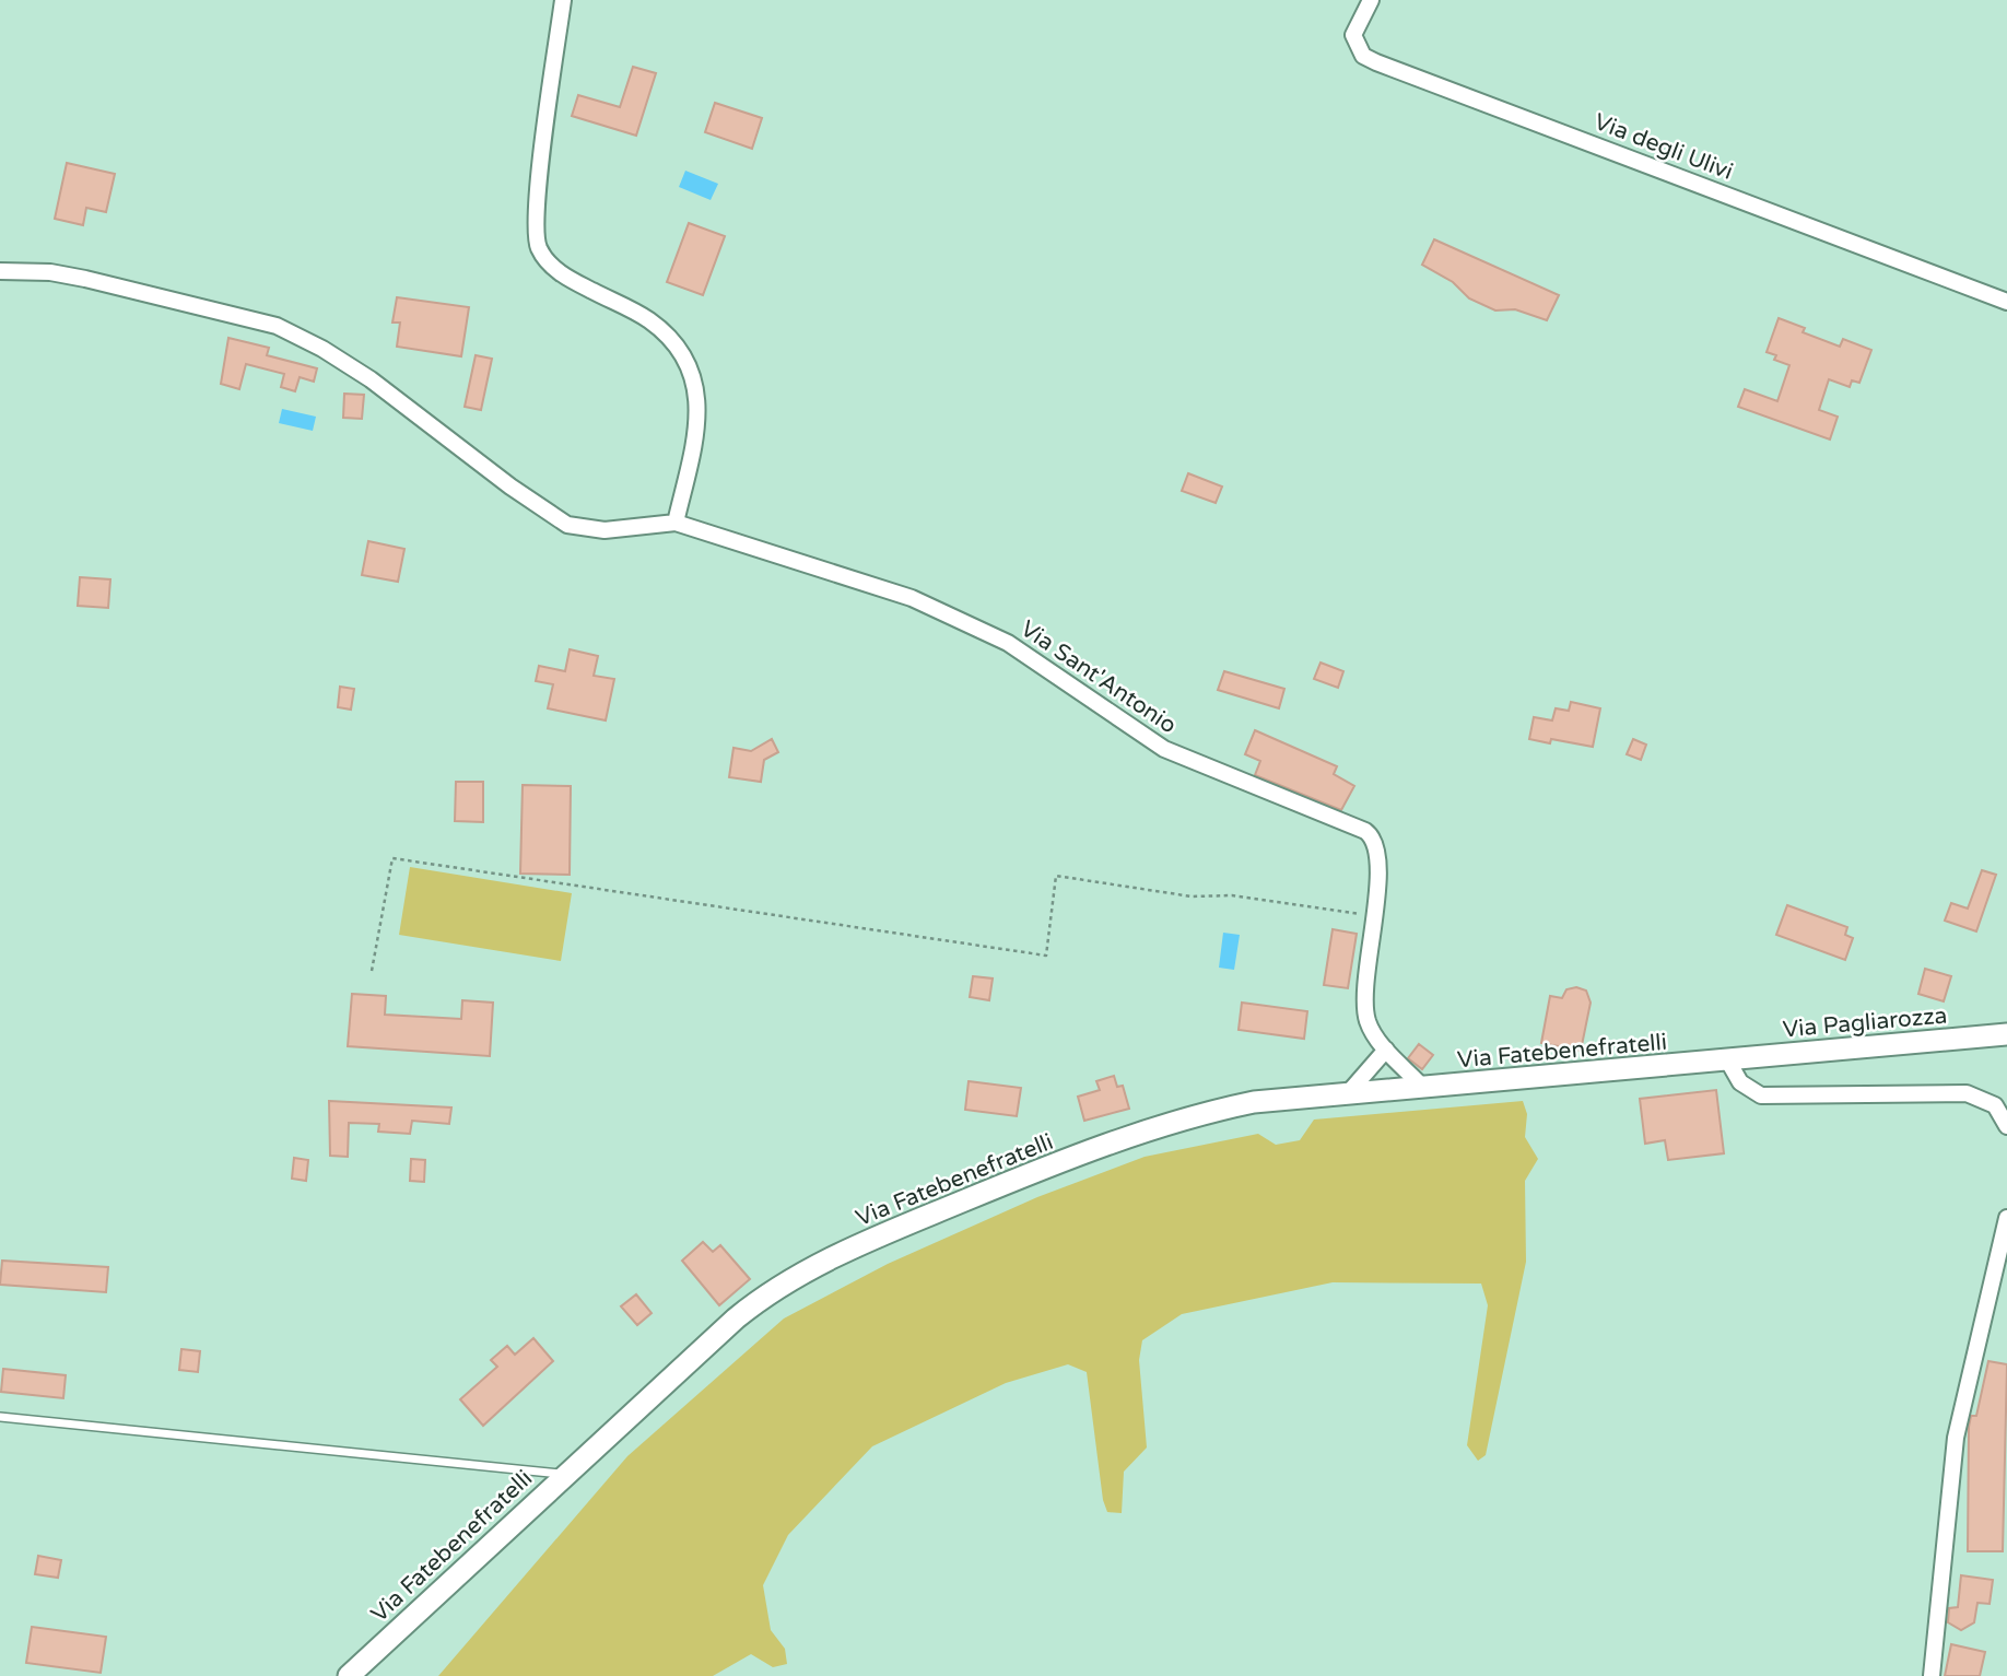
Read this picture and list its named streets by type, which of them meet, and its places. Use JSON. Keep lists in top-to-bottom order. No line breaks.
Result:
{"streets":{"street":["Via degli Ulivi","Via Sant'Antonio","Via Pagliarozza","Via Fatebenefratelli"]},"crossings":[["Via Sant'Antonio","Via Fatebenefratelli"],["Via Pagliarozza","Via Fatebenefratelli"]]}
